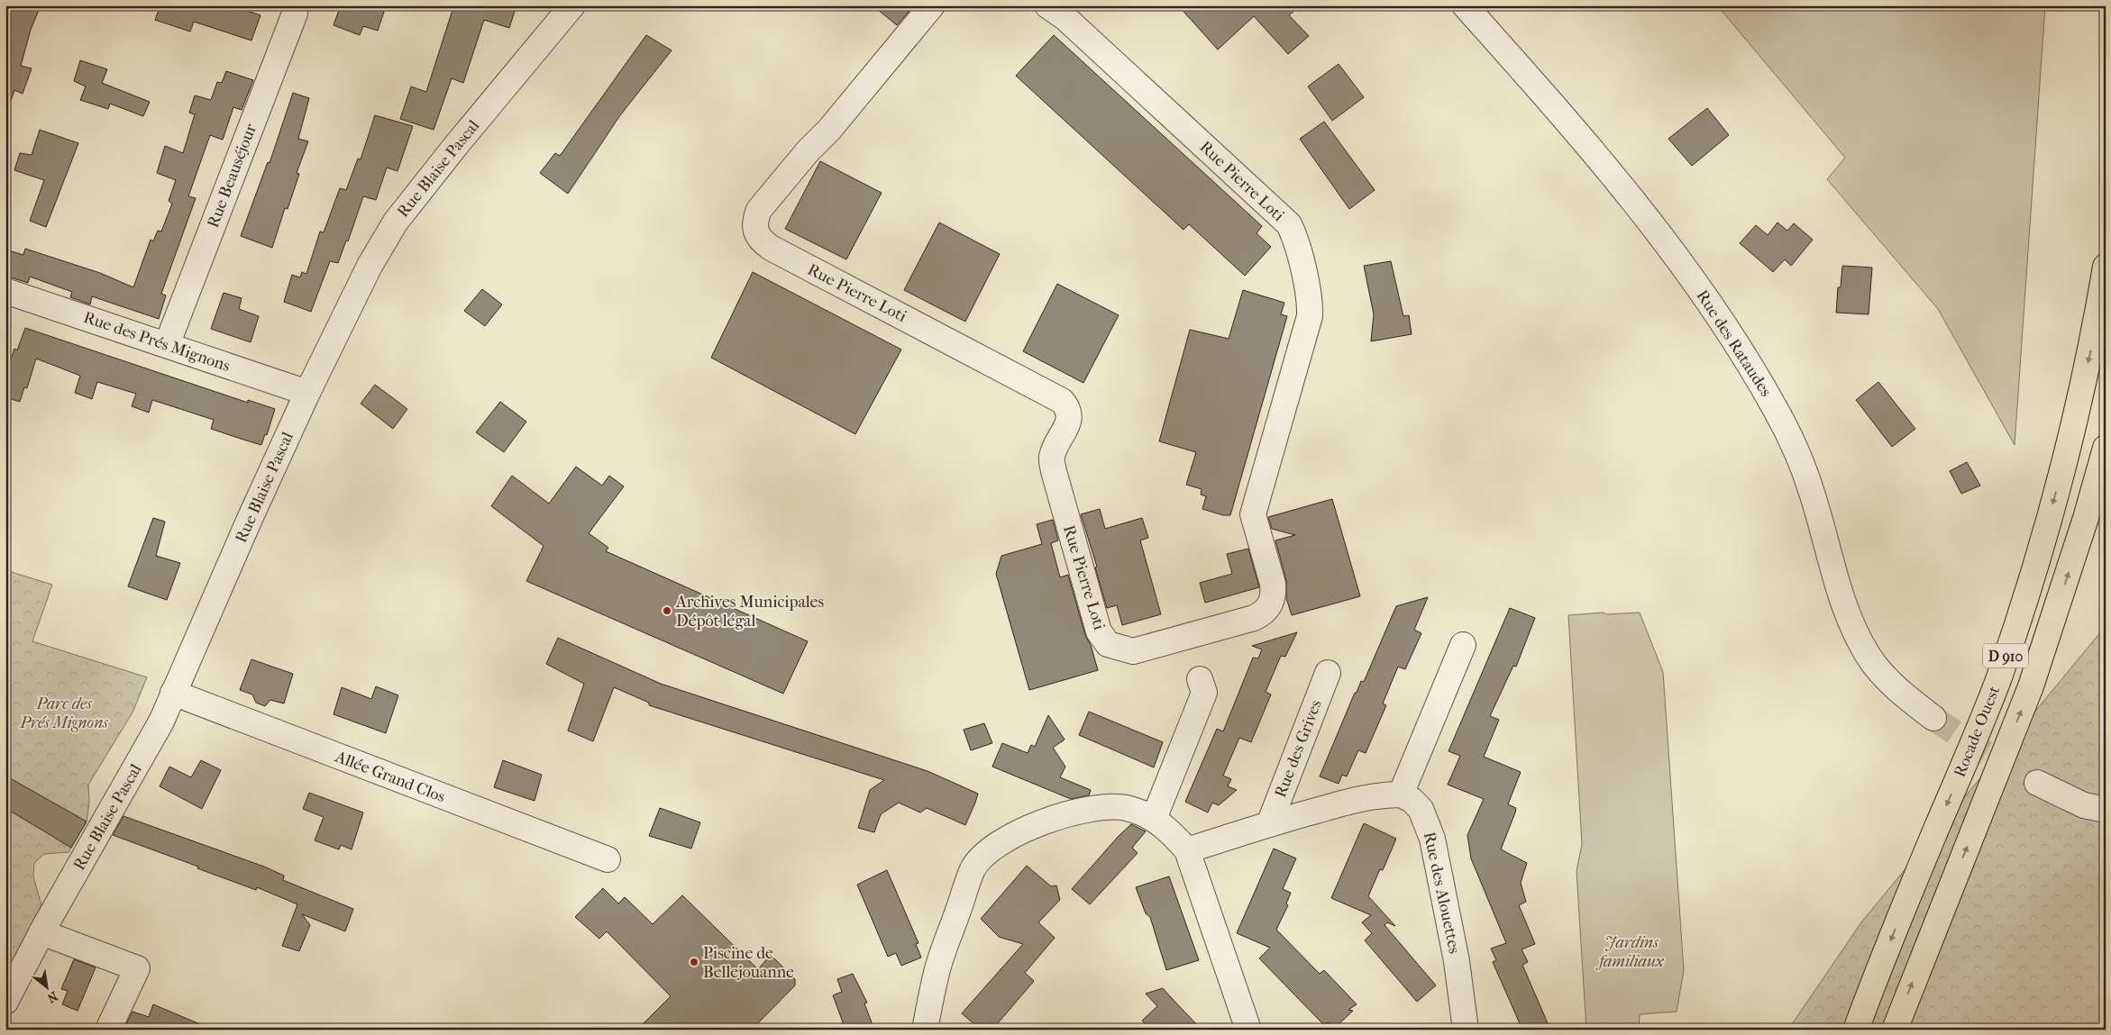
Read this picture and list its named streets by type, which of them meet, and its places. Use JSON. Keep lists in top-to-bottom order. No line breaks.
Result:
{"streets":{"main road":["D 910","Rocade Ouest"],"street":["Rue Blaise Pascal","Rue Beauséjour","Rue Pierre Loti","Rue des Prés Mignons","Rue des Rataudes","Rue des Grives","Allée Grand Clos","Rue des Alouettes"]},"crossings":[["Rue Blaise Pascal","Rue des Prés Mignons"],["Rue Blaise Pascal","Allée Grand Clos"],["Rue Beauséjour","Rue des Prés Mignons"],["Rue des Grives","Rue des Alouettes"]],"parks":["Parc des Prés Mignons","Jardins familiaux"],"places":["Archives Municipales Dépôt légal","Piscine de Bellejouanne"],"north":"bottom right"}
